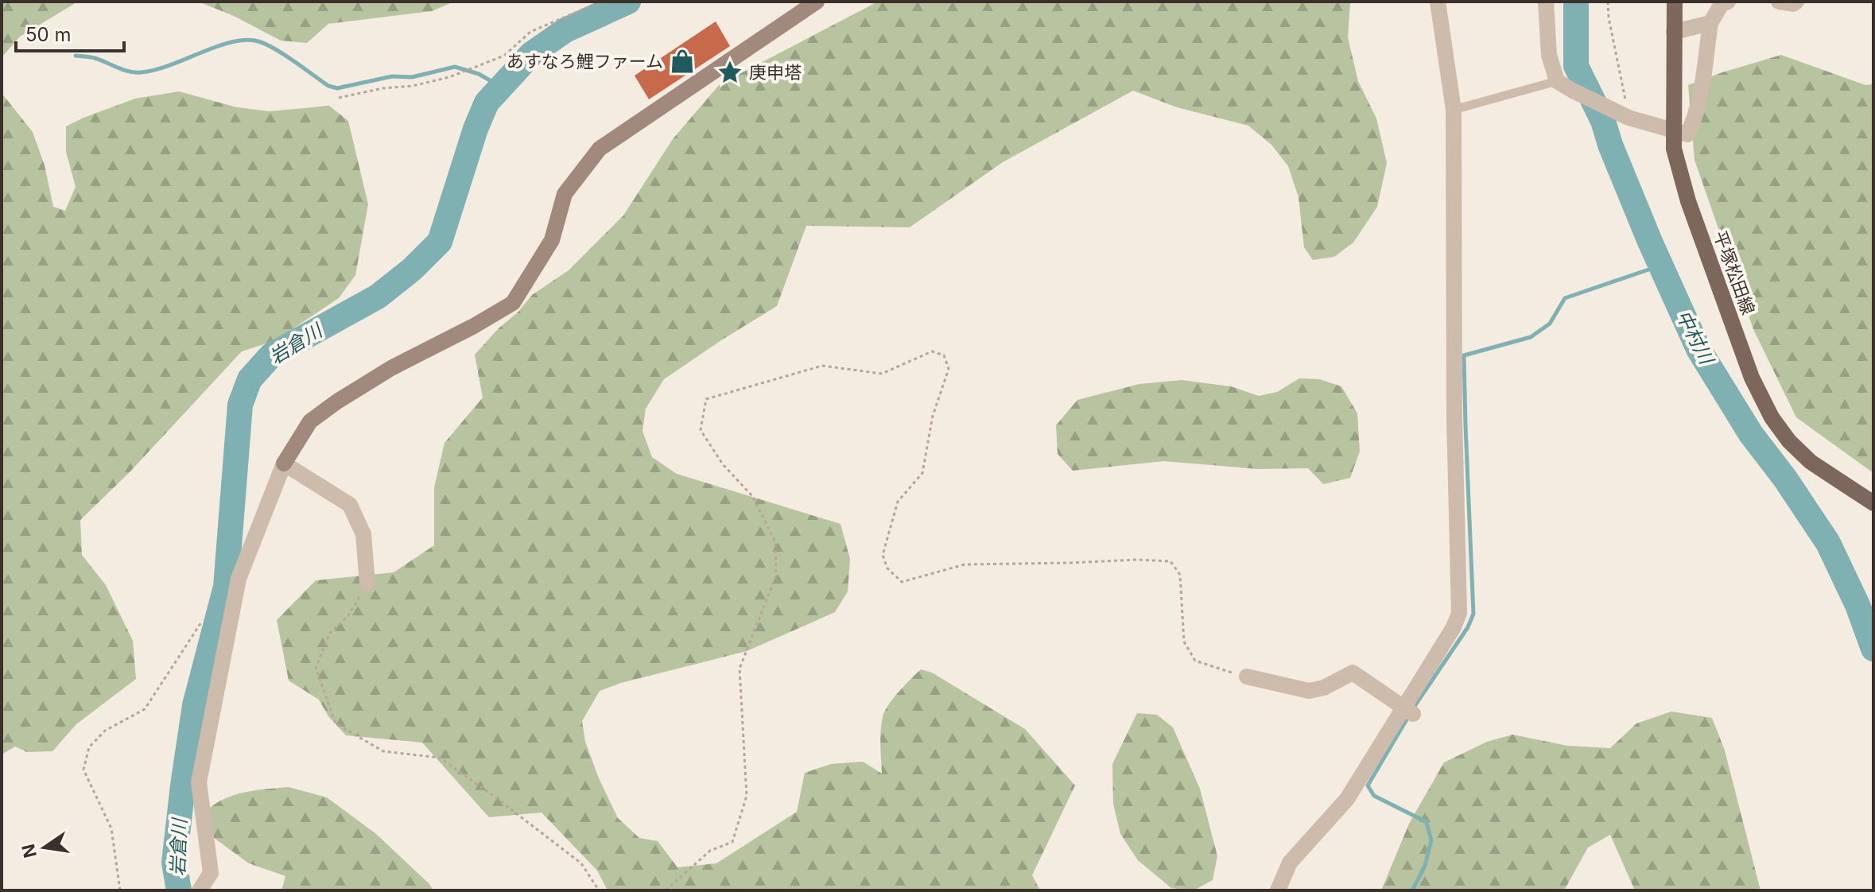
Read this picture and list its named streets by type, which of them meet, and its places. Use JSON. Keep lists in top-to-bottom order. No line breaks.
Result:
{"streets":{"main road":["平塚松田線"]},"water":["中村川","岩倉川"],"places":{"shop":["あすなろ鯉ファーム"],"place":["庚申塔"]},"scale_bar":"50 m","north":"left"}
